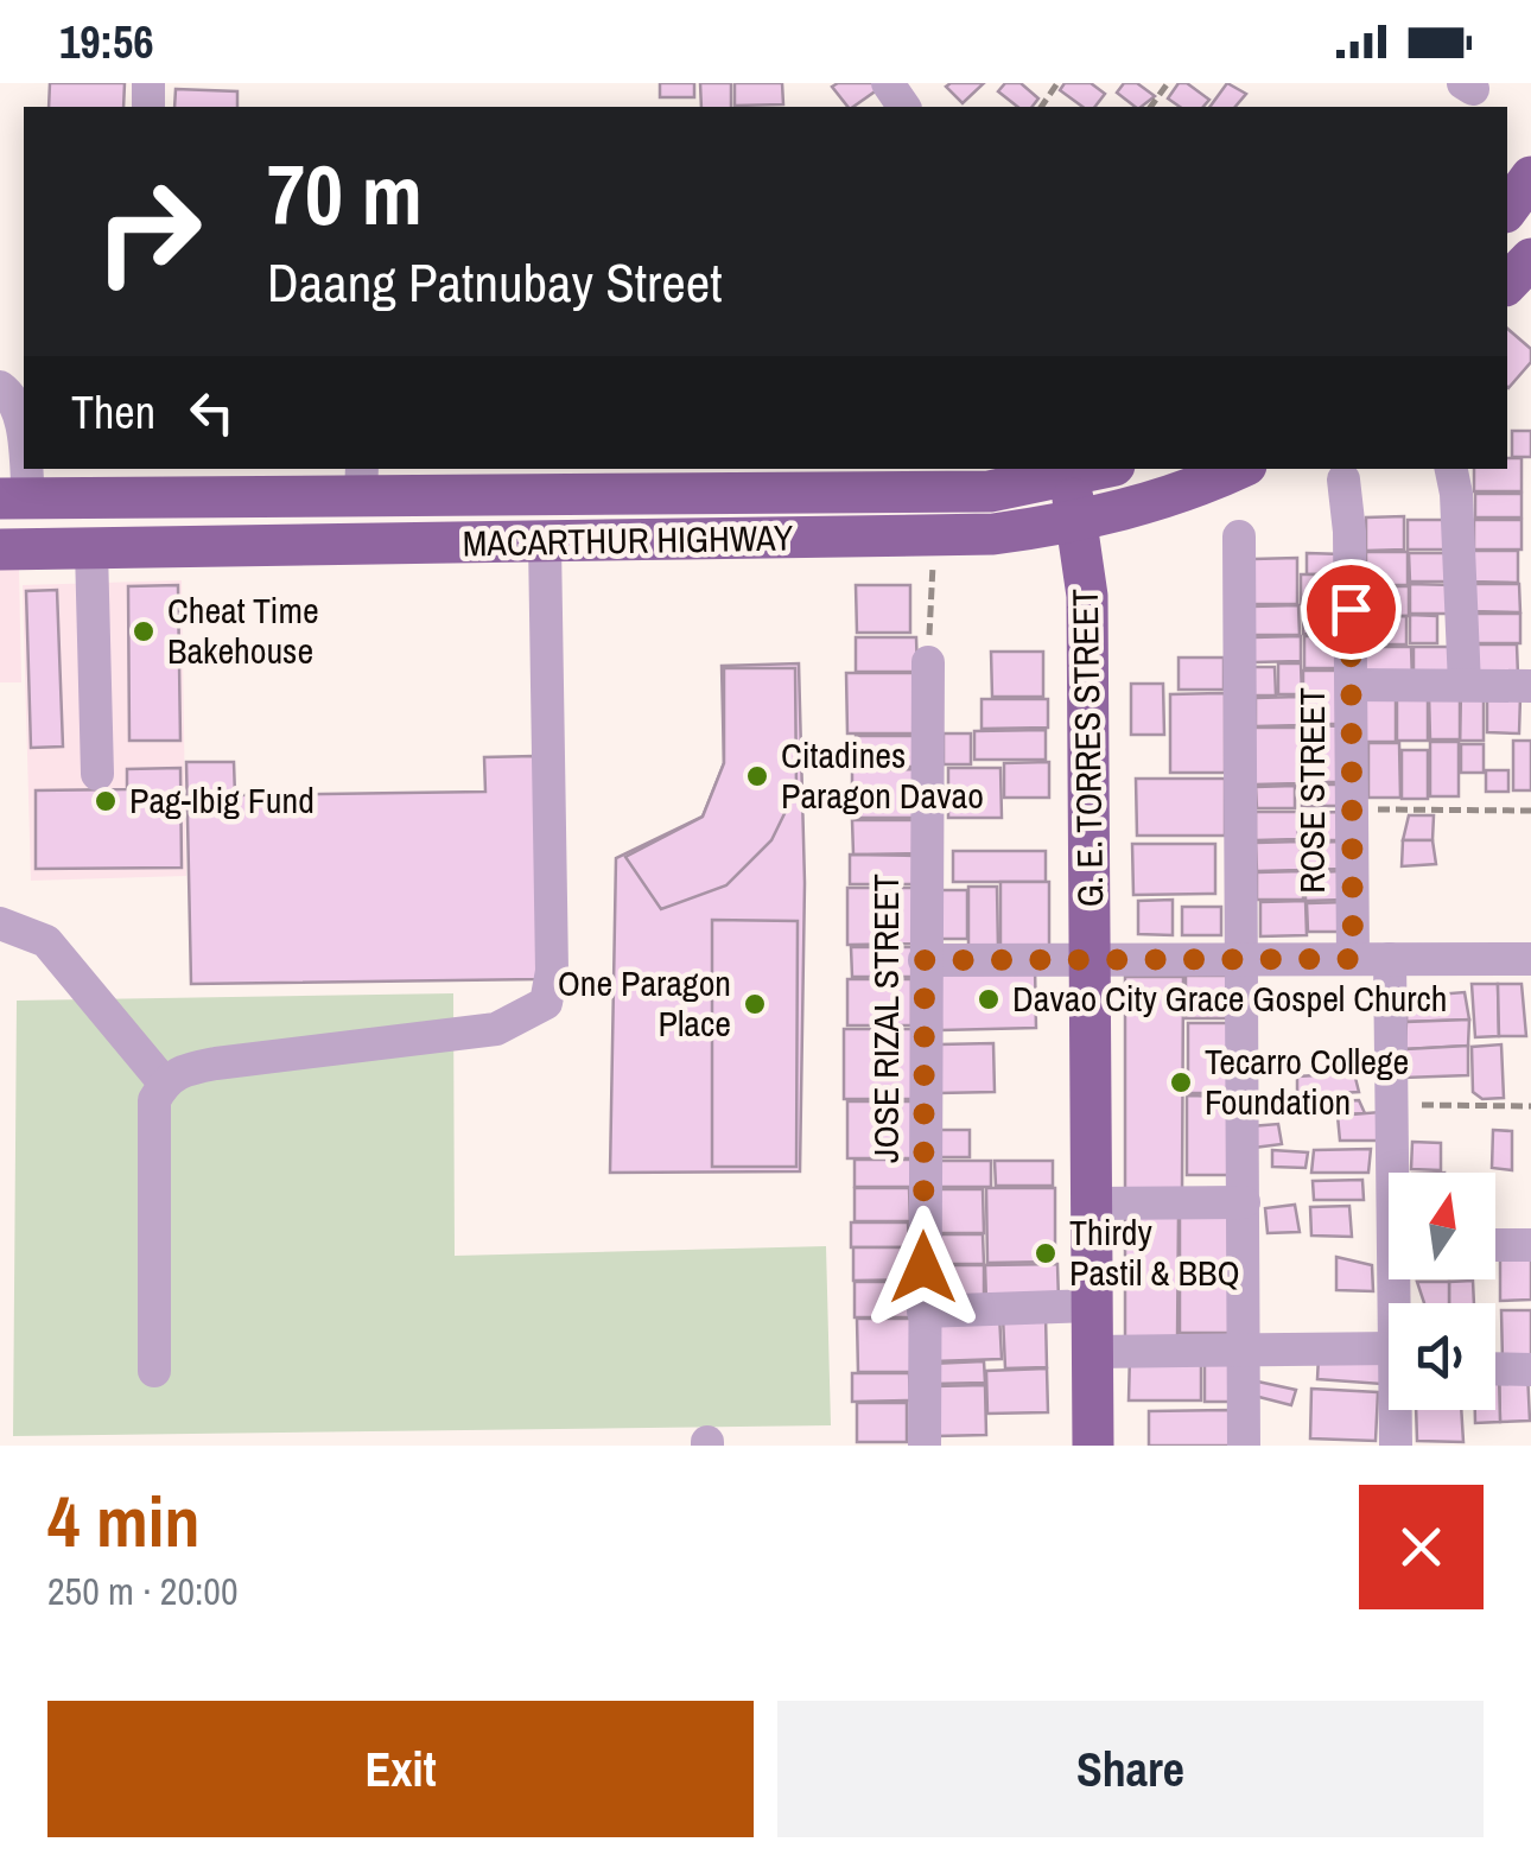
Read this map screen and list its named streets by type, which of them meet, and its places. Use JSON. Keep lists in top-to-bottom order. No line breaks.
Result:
{"streets":{"main road":["MACARTHUR HIGHWAY","G. E. TORRES STREET"],"street":["ROSE STREET","JOSE RIZAL STREET"]},"crossings":[["MACARTHUR HIGHWAY","G. E. TORRES STREET"]],"places":["Cheat Time Bakehouse","Citadines Paragon Davao","Pag-Ibig Fund","Davao City Grace Gospel Church","One Paragon Place","Tecarro College Foundation","Thirdy Pastil & BBQ"],"north":"top","page":{"status":"19:56","turn":["70 m","Daang Patnubay Street"],"then":"Then","heading":["4 min","250 m · 20:00"],"buttons":["Exit","Share"]}}
